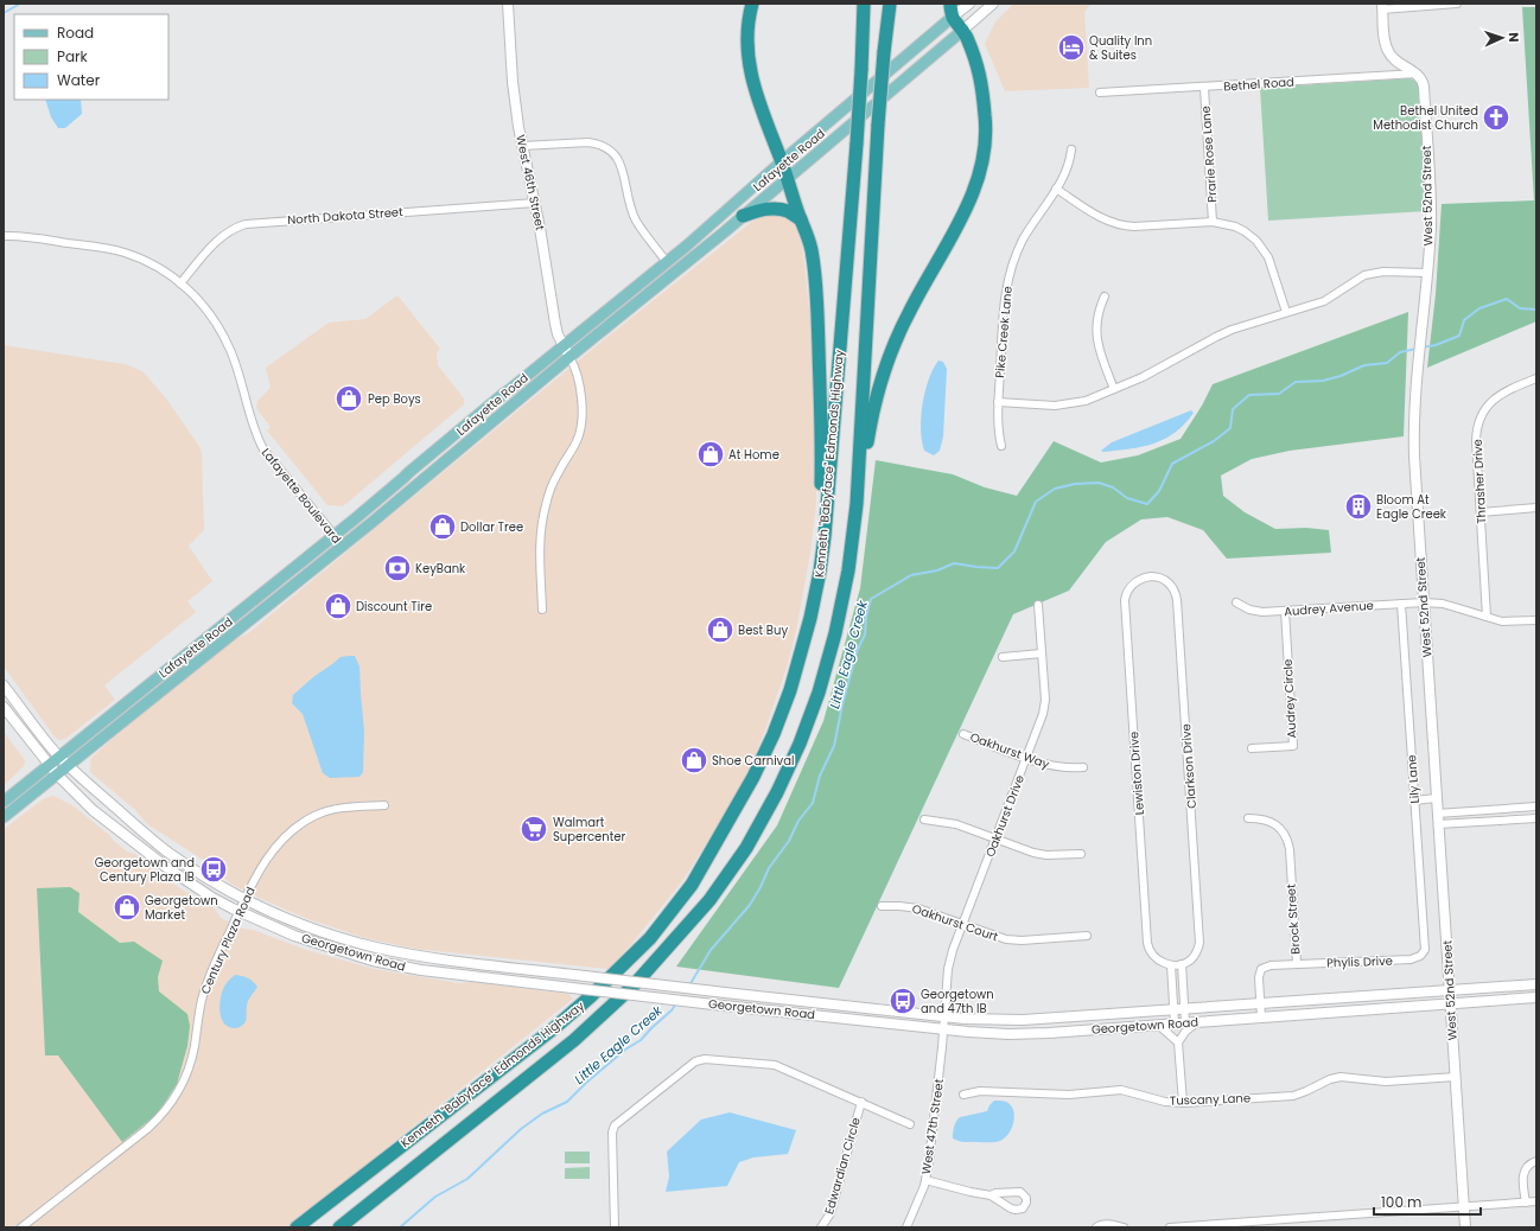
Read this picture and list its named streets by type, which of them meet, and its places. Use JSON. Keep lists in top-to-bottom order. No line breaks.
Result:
{"streets":{"highway":["Kenneth \"Babyface\" Edmonds Highway"],"main road":["Lafayette Road","West 46th Street","West 52nd Street","Georgetown Road"],"street":["Bethel Road","Prarie Rose Lane","North Dakota Street","Pike Creek Lane","Thrasher Drive","Lafayette Boulevard","Audrey Avenue","Audrey Circle","Oakhurst Way","Clarkson Drive","Lewiston Drive","Lily Lane","Oakhurst Drive","Brock Street","Oakhurst Court","Century Plaza Road","Phylis Drive","Tuscany Lane","West 47th Street","Edwardian Circle"]},"crossings":[["Bethel Road","Prarie Rose Lane"],["Bethel Road","West 52nd Street"],["Lafayette Road","West 46th Street"],["Lafayette Road","Lafayette Boulevard"],["Lafayette Road","Georgetown Road"],["West 46th Street","North Dakota Street"],["West 52nd Street","Audrey Avenue"],["West 52nd Street","Georgetown Road"],["West 52nd Street","Tuscany Lane"],["North Dakota Street","Lafayette Boulevard"],["Thrasher Drive","Audrey Avenue"],["Audrey Avenue","Audrey Circle"],["Audrey Avenue","Lily Lane"],["Oakhurst Way","Oakhurst Drive"],["Clarkson Drive","Lewiston Drive"],["Lily Lane","Phylis Drive"],["Oakhurst Drive","Oakhurst Court"],["Oakhurst Drive","Georgetown Road"],["Oakhurst Drive","West 47th Street"],["Brock Street","Georgetown Road"],["Brock Street","Phylis Drive"],["Century Plaza Road","Georgetown Road"],["Georgetown Road","West 47th Street"]],"water":["Little Eagle Creek"],"places":{"hotel":["Quality Inn & Suites"],"church":["Bethel United Methodist Church"],"shop":["Pep Boys","At Home","Dollar Tree","Discount Tire","Best Buy","Shoe Carnival","Georgetown Market"],"building":["Bloom At Eagle Creek"],"bank":["KeyBank"],"supermarket":["Walmart Supercenter"],"bus stop":["Georgetown and Century Plaza IB","Georgetown and 47th IB"]},"legend":["Road","Park","Water"],"scale_bar":"100 m","north":"right"}
